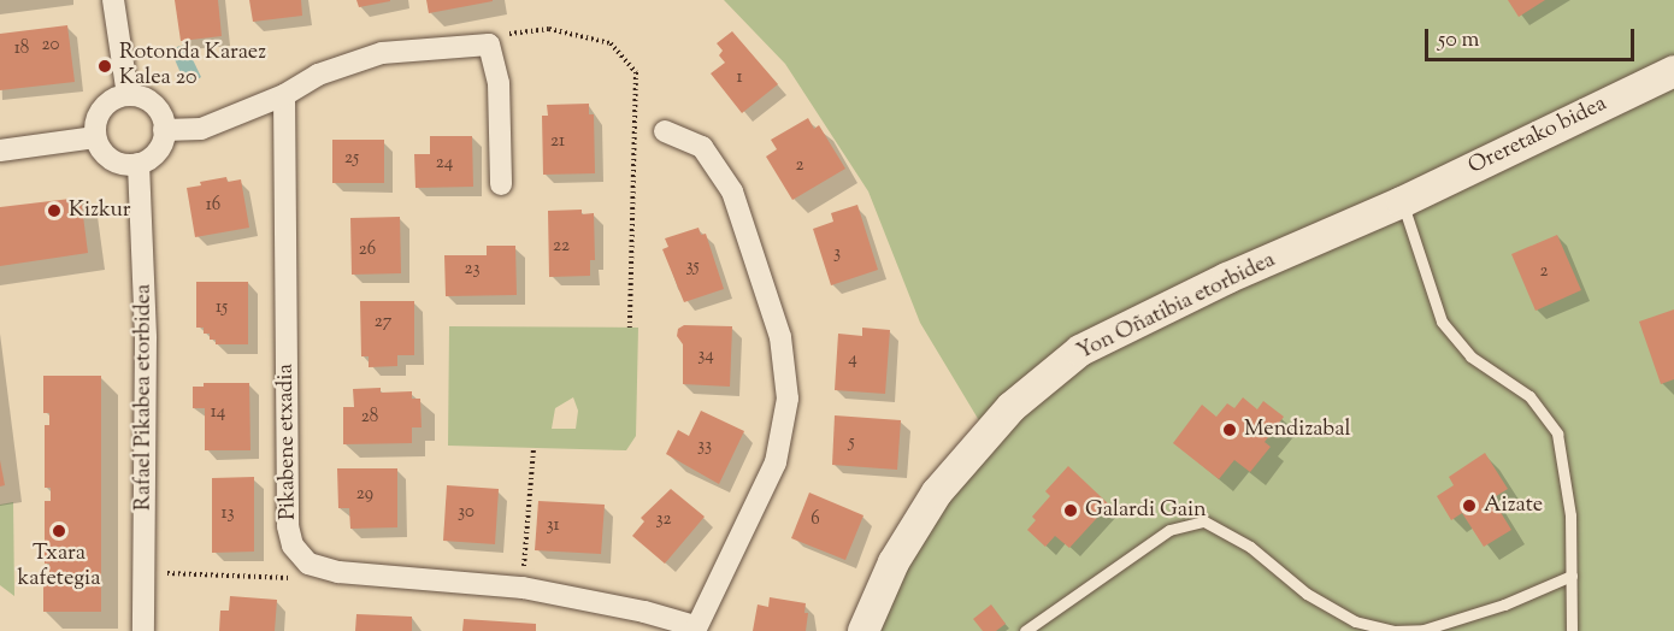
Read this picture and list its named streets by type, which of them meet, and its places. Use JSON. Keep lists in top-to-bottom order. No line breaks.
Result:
{"streets":{"main road":["Oreretako bidea","Yon Oñatibia etorbidea"],"street":["Rafael Pikabea etorbidea","Pikabene etxadia"]},"crossings":[["Oreretako bidea","Yon Oñatibia etorbidea"]],"places":["Rotonda Karaez Kalea 20","Kizkur","Mendizabal","Aizate","Galardi Gain","Txara kafetegia"],"house_numbers":["20","18","1","21","25","24","2","16","22","26","3","35","23","2","15","27","34","4","14","28","5","33","29","30","13","32","6","31"],"scale_bar":"50 m"}
